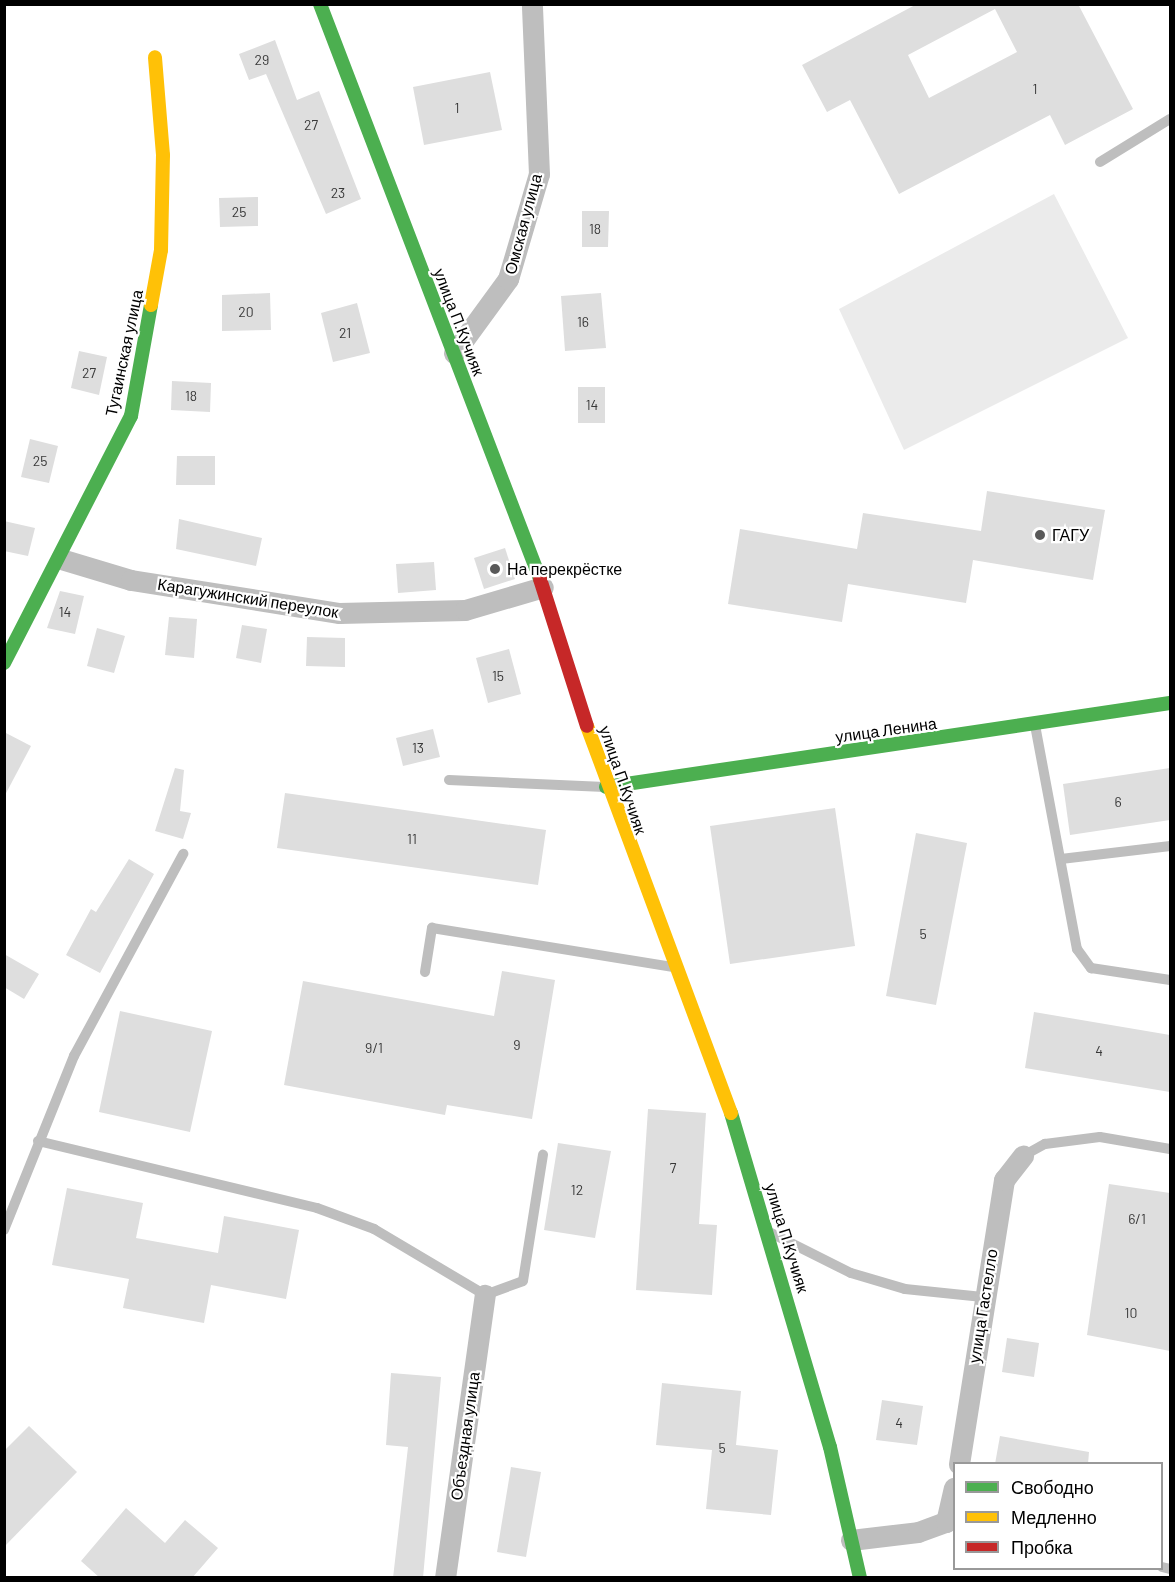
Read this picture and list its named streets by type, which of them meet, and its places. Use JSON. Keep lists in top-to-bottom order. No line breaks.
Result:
{"streets":{"street":["Омская улица","улица П.Кучияк","Тугаинская улица","Карагужинский переулок","улица Ленина","улица Гастелло","Объездная улица"]},"crossings":[["Омская улица","улица П.Кучияк"],["улица П.Кучияк","Карагужинский переулок"],["улица П.Кучияк","улица Ленина"],["Тугаинская улица","Карагужинский переулок"]],"places":["ГАГУ","На перекрёстке"],"house_numbers":["29","1","1","27","23","25","18","20","16","21","27","18","14","25","14","15","13","6","11","5","9","9/1","4","7","12","6/1","10","4","5"],"legend":["Свободно","Медленно","Пробка"]}
